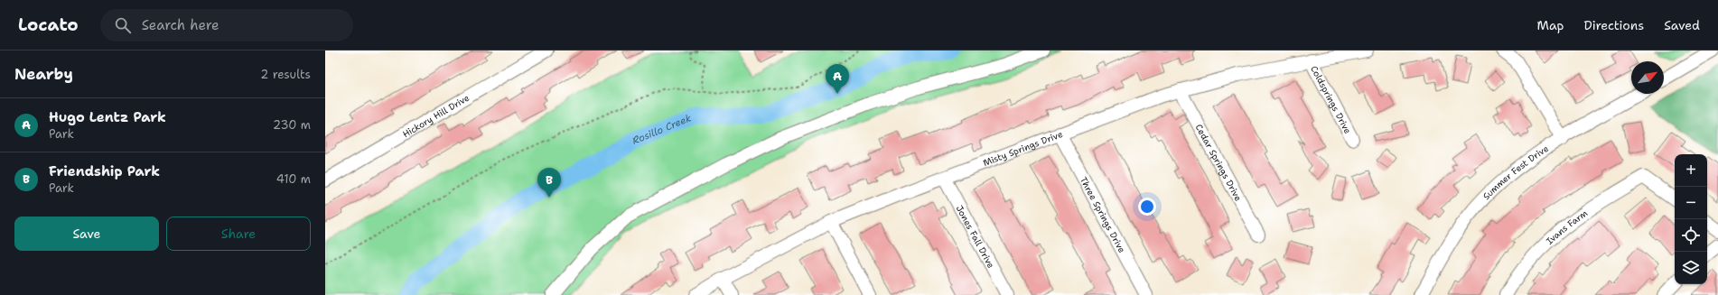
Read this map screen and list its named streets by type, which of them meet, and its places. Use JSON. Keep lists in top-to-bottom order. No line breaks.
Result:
{"streets":{"street":["Coldsprings Drive","Hickory Hill Drive","Misty Springs Drive","Cedar Springs Drive","Summer Fest Drive","Three Springs Drive","Ivans Farm","Jones Fall Drive"]},"crossings":[["Coldsprings Drive","Misty Springs Drive"],["Misty Springs Drive","Cedar Springs Drive"],["Misty Springs Drive","Three Springs Drive"],["Misty Springs Drive","Jones Fall Drive"]],"water":["Rosillo Creek"],"north":"top right","page":{"header":"Locato","search":"Search here","nav":["Map","Directions","Saved"],"heading":["Nearby","2 results"],"pins":["A","B"],"list":[{"mark":"A","name":"Hugo Lentz Park","note":"Park","value":"230 m"},{"mark":"B","name":"Friendship Park","note":"Park","value":"410 m"}],"map_buttons":["+","−"],"buttons":["Save","Share"]}}
